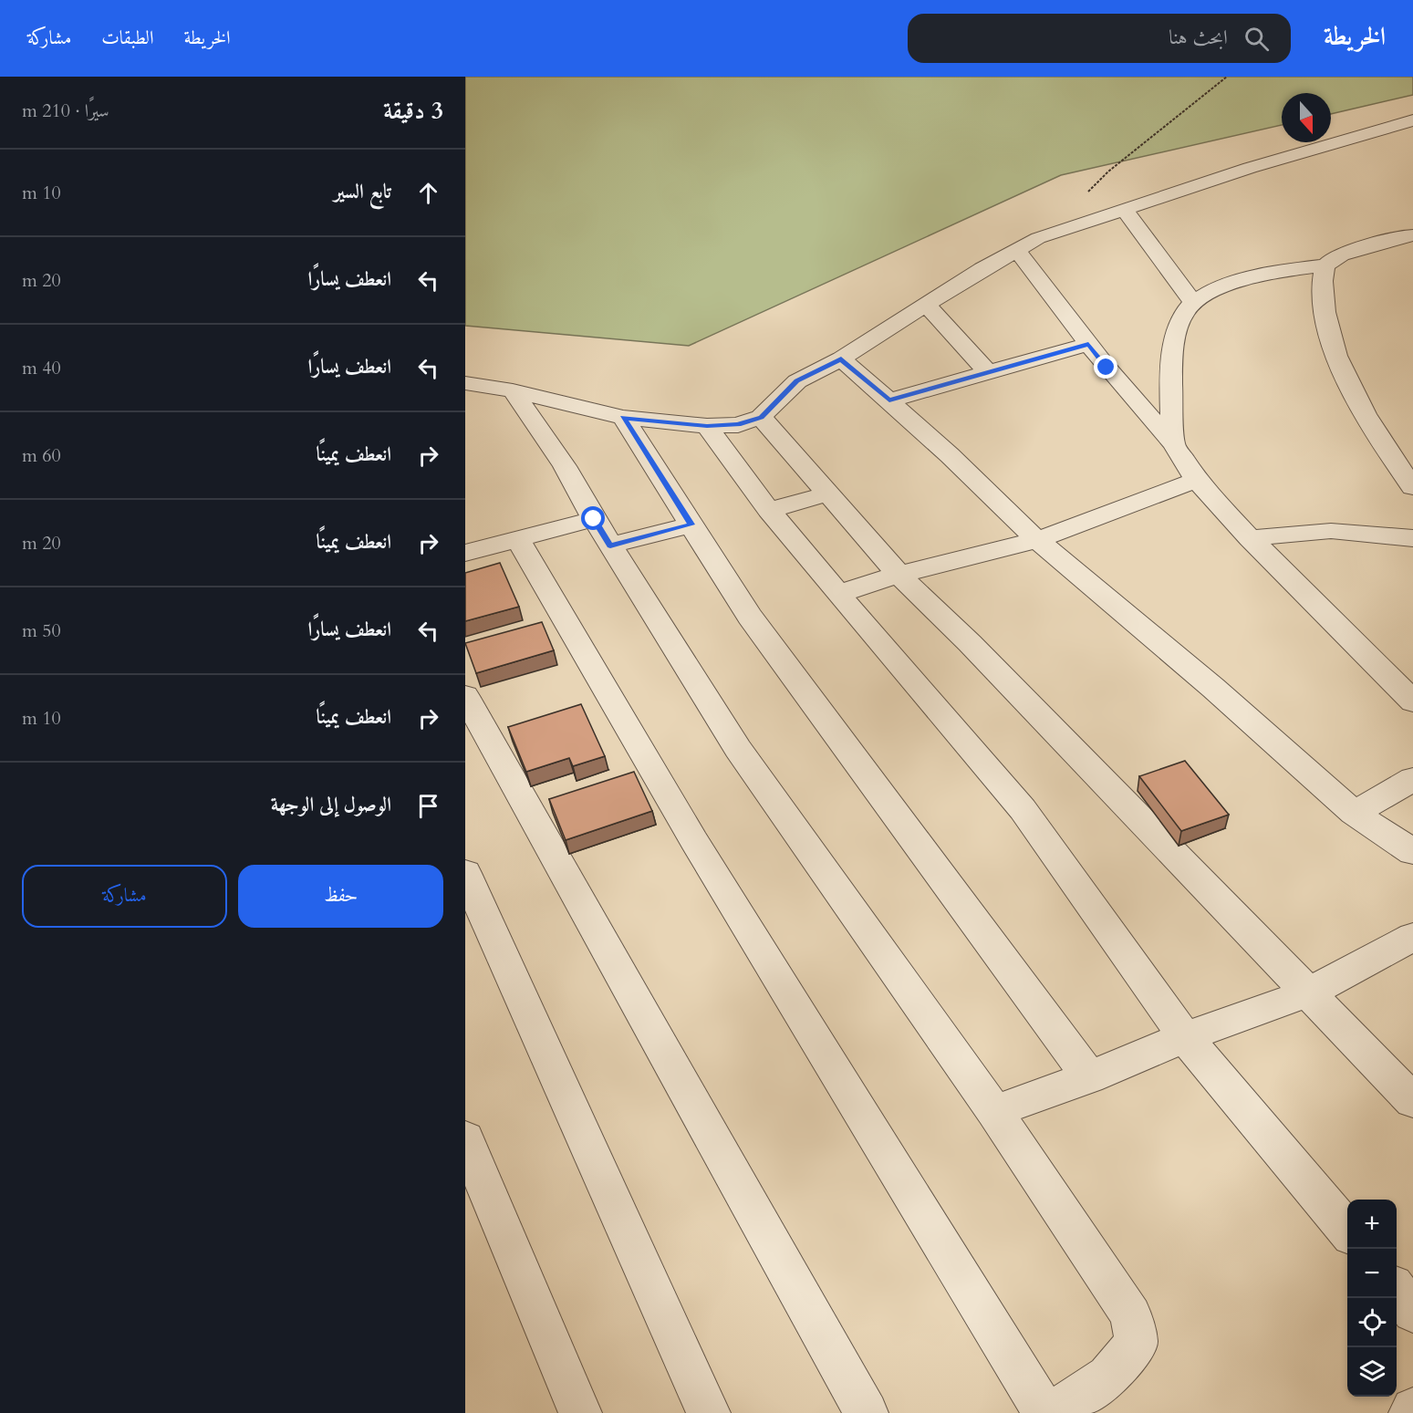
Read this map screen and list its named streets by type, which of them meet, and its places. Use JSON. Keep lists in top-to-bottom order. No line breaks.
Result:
{"north":"bottom","page":{"header":"الخريطة","search":"ابحث هنا","nav":["الخريطة","الطبقات","مشاركة"],"heading":["3 دقيقة","سيرًا · 210 m"],"list":[["تابع السير","10 m"],["انعطف يسارًا","20 m"],["انعطف يسارًا","40 m"],["انعطف يمينًا","60 m"],["انعطف يمينًا","20 m"],["انعطف يسارًا","50 m"],["انعطف يمينًا","10 m"],"الوصول إلى الوجهة"],"buttons":["حفظ","مشاركة"],"map_buttons":["+","−"]}}
